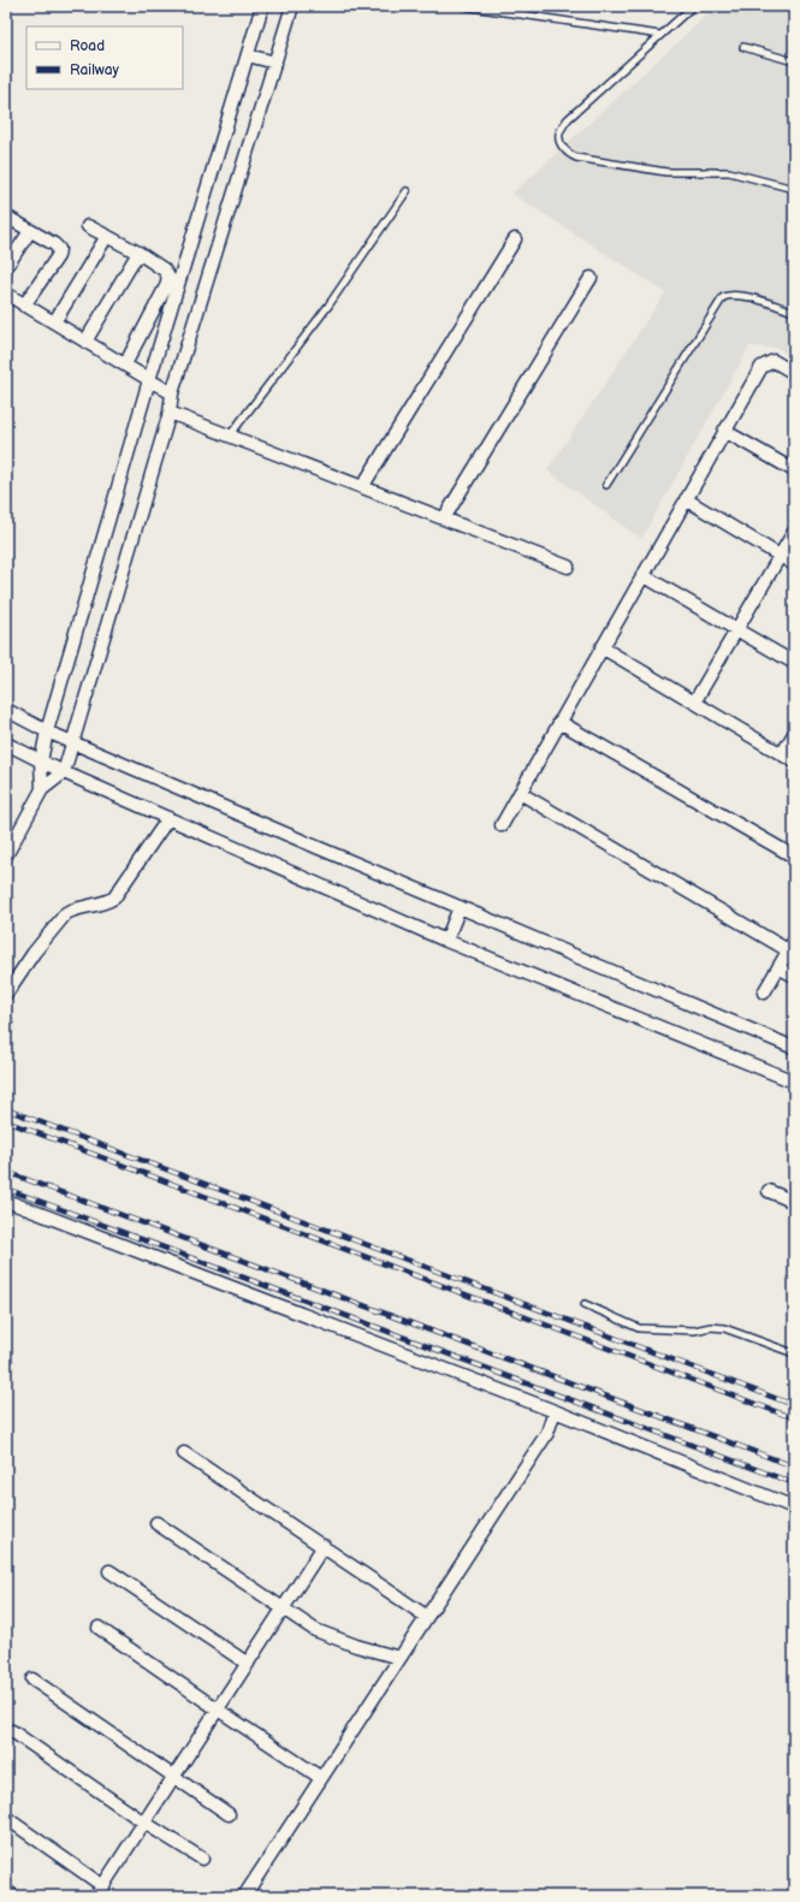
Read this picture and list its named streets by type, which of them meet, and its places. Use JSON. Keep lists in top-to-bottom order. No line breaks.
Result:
{"legend":["Road","Railway"]}
